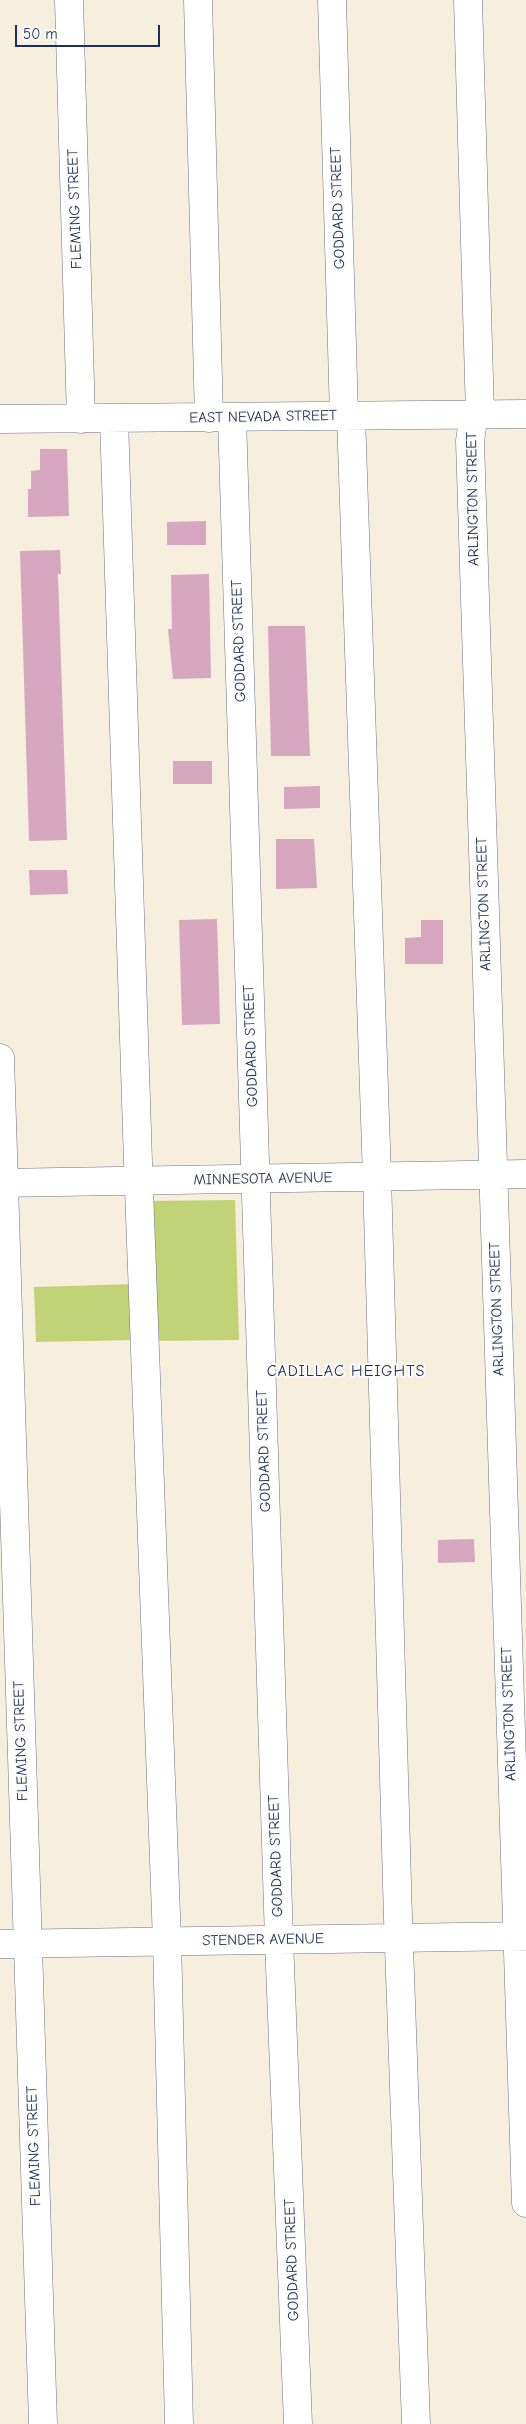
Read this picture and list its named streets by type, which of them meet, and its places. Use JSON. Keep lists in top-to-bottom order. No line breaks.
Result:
{"streets":{"street":["GODDARD STREET","FLEMING STREET","EAST NEVADA STREET","ARLINGTON STREET","MINNESOTA AVENUE","STENDER AVENUE"]},"crossings":[["GODDARD STREET","EAST NEVADA STREET"],["GODDARD STREET","MINNESOTA AVENUE"],["GODDARD STREET","STENDER AVENUE"],["FLEMING STREET","EAST NEVADA STREET"],["FLEMING STREET","MINNESOTA AVENUE"],["FLEMING STREET","STENDER AVENUE"],["EAST NEVADA STREET","ARLINGTON STREET"],["ARLINGTON STREET","MINNESOTA AVENUE"],["ARLINGTON STREET","STENDER AVENUE"]],"districts":["CADILLAC HEIGHTS"],"scale_bar":"50 m"}
